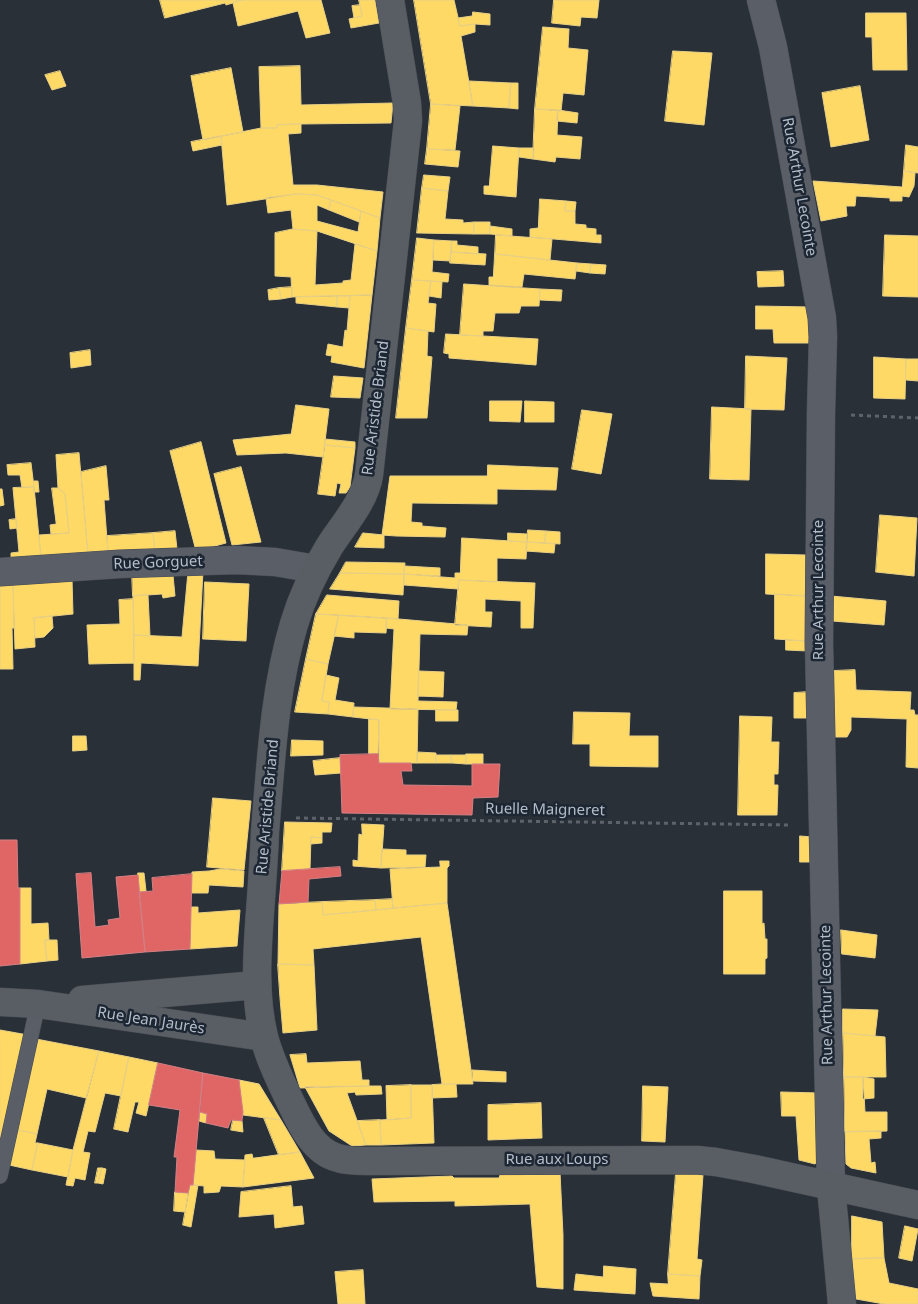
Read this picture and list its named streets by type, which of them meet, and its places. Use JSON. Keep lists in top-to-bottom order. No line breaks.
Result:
{"streets":{"street":["Rue Arthur Lecointe","Rue Aristide Briand","Rue Gorguet","Rue Jean Jaurès","Rue aux Loups"],"path":["Ruelle Maigneret"]},"crossings":[["Rue Arthur Lecointe","Ruelle Maigneret"],["Rue Arthur Lecointe","Rue aux Loups"],["Rue Aristide Briand","Rue Gorguet"],["Rue Aristide Briand","Ruelle Maigneret"],["Rue Aristide Briand","Rue Jean Jaurès"],["Rue Aristide Briand","Rue aux Loups"],["Rue Jean Jaurès","Rue aux Loups"]]}
